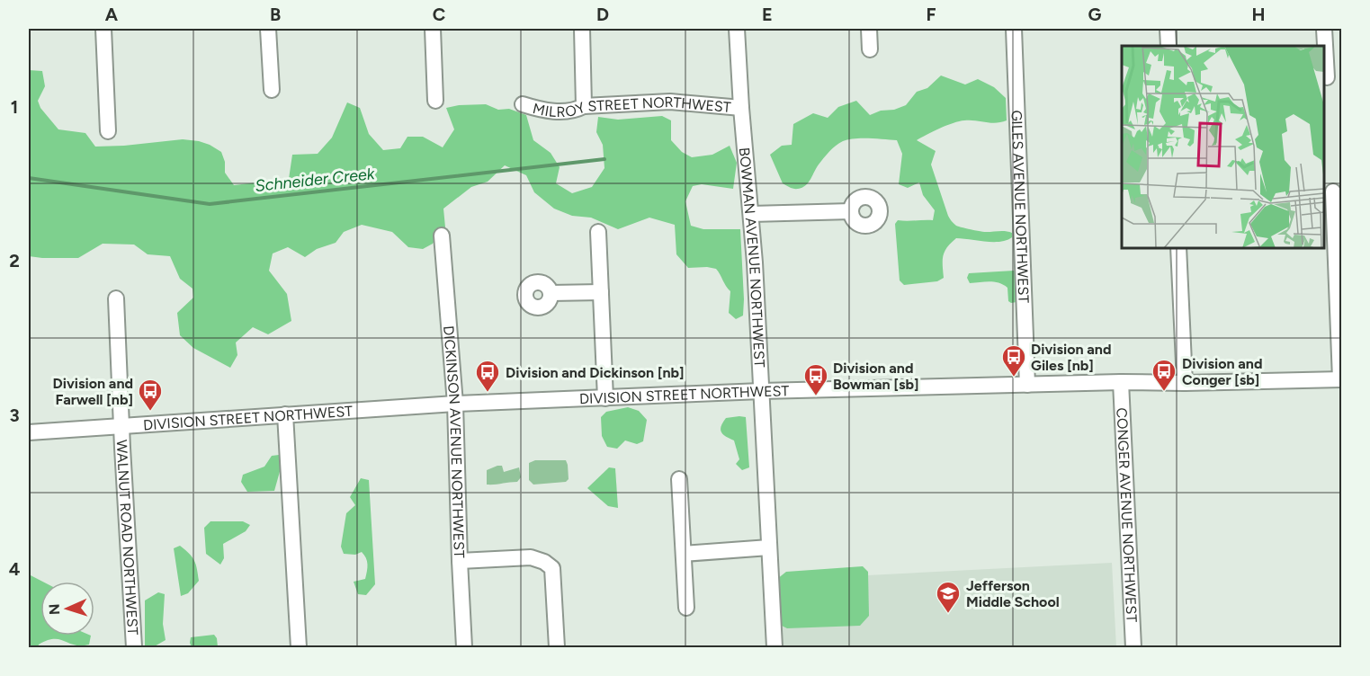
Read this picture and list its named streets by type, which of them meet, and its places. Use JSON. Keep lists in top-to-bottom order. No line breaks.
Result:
{"streets":{"street":["MILROY STREET NORTHWEST","GILES AVENUE NORTHWEST","BOWMAN AVENUE NORTHWEST","DIVISION STREET NORTHWEST","DICKINSON AVENUE NORTHWEST","CONGER AVENUE NORTHWEST","WALNUT ROAD NORTHWEST"]},"crossings":[["MILROY STREET NORTHWEST","BOWMAN AVENUE NORTHWEST"],["GILES AVENUE NORTHWEST","DIVISION STREET NORTHWEST"],["BOWMAN AVENUE NORTHWEST","DIVISION STREET NORTHWEST"],["DIVISION STREET NORTHWEST","DICKINSON AVENUE NORTHWEST"],["DIVISION STREET NORTHWEST","CONGER AVENUE NORTHWEST"],["DIVISION STREET NORTHWEST","WALNUT ROAD NORTHWEST"]],"water":["Schneider Creek"],"places":{"bus stop":["Division and Giles [nb]","Division and Conger [sb]","Division and Dickinson [nb]","Division and Bowman [sb]","Division and Farwell [nb]"],"school or university":["Jefferson Middle School"]},"north":"left","grid":{"columns":["A","B","C","D","E","F","G","H"],"rows":["1","2","3","4"]}}
